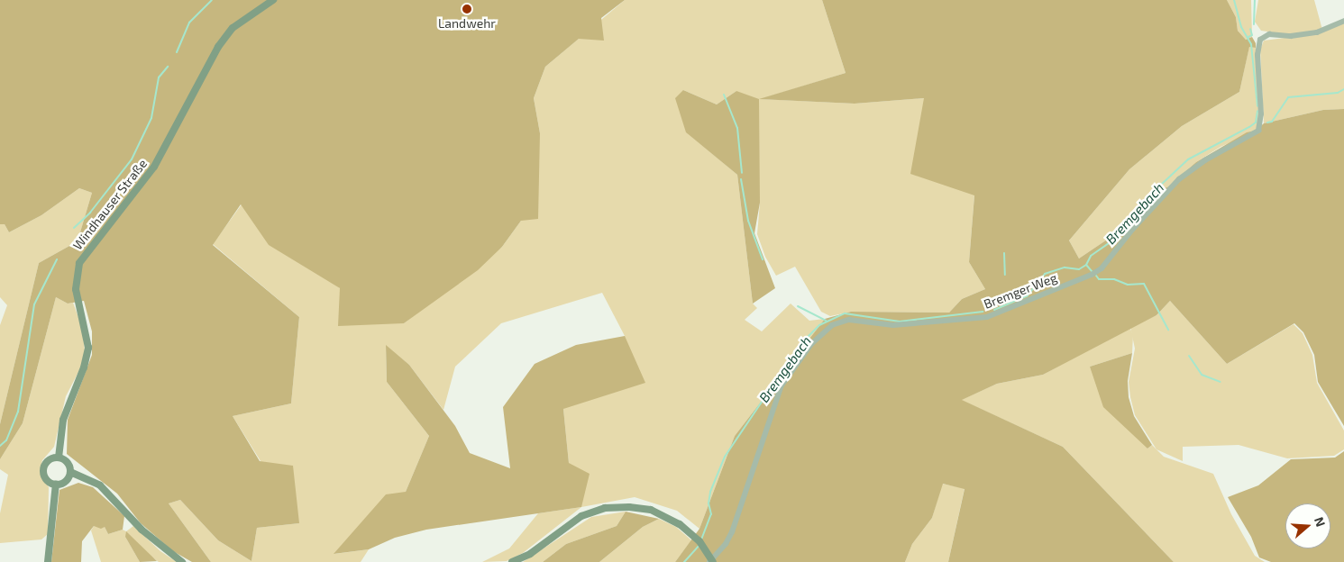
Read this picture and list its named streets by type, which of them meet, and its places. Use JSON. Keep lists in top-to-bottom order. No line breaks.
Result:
{"streets":{"main road":["Windhauser Straße"],"street":["Bremger Weg"]},"water":["Bremgebach"],"places":["Landwehr"],"north":"right"}
